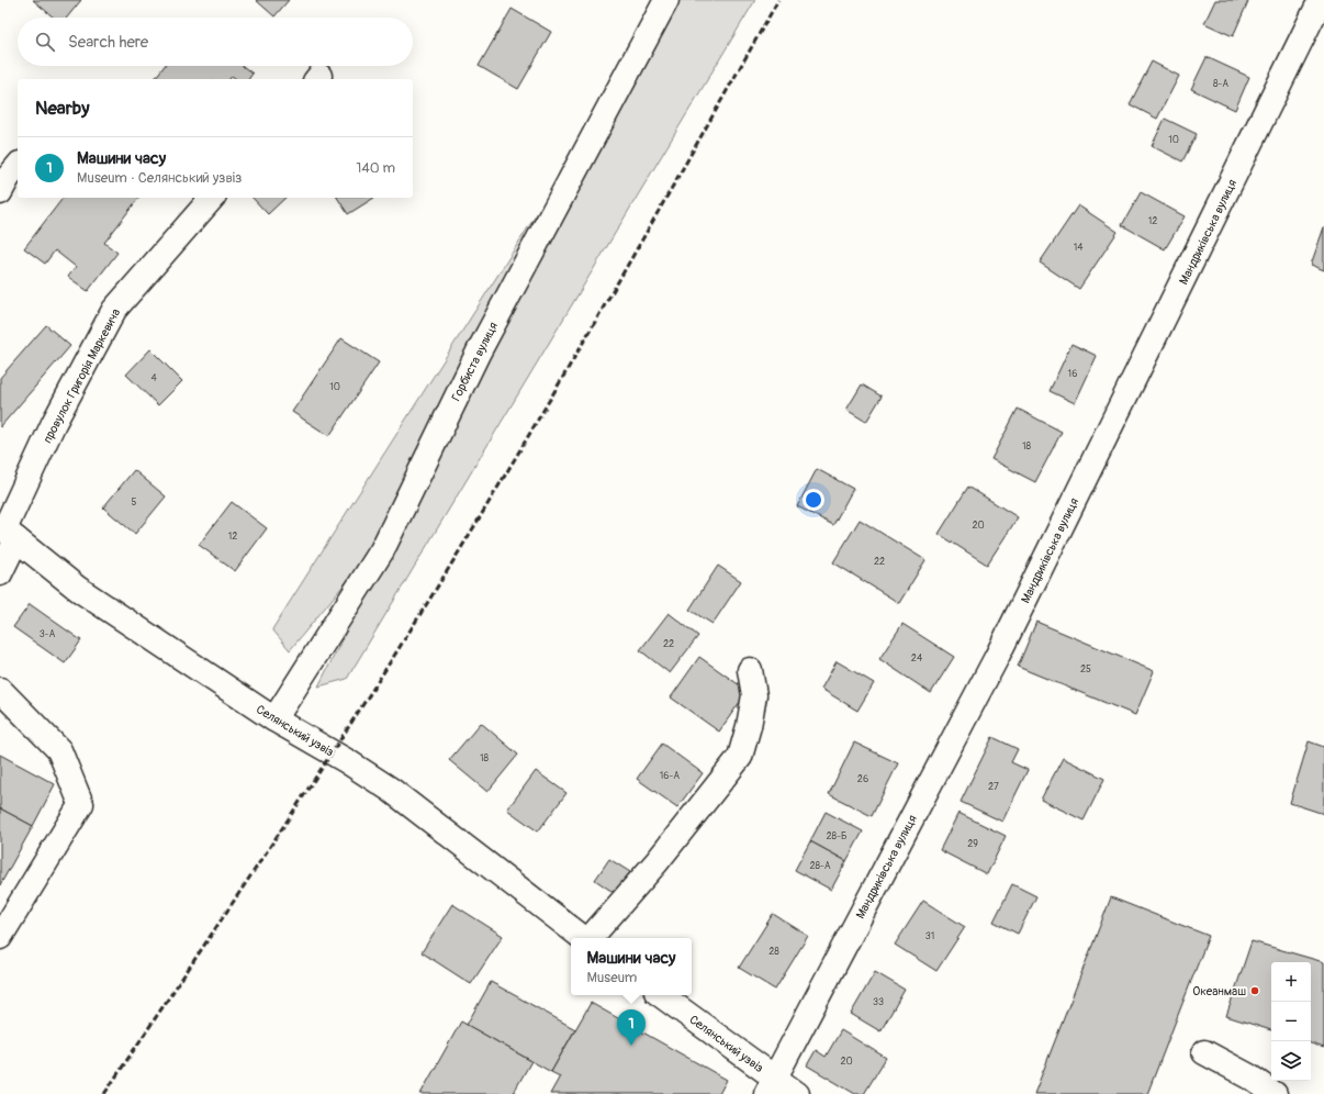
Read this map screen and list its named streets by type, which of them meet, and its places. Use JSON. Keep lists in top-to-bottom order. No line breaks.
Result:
{"streets":{"street":["Мандриківська вулиця","Горбиста вулиця","провулок Григорія Маркевича","Селянський узвіз"]},"crossings":[["Мандриківська вулиця","Селянський узвіз"],["Горбиста вулиця","Селянський узвіз"],["провулок Григорія Маркевича","Селянський узвіз"]],"places":["Океанмаш"],"house_numbers":["8-А","10","12","14","16","4","10","18","5","20","12","22","3-А","22","24","25","18","16-А","26","27","28-Б","29","28-А","31","28","33","20"],"page":{"search":"Search here","heading":"Nearby","list":[{"mark":"1","name":"Машини часу","note":"Museum · Селянський узвіз","value":"140 m"}],"popup":["Машини часу","Museum"],"map_buttons":["+","−"],"pins":"1"}}
